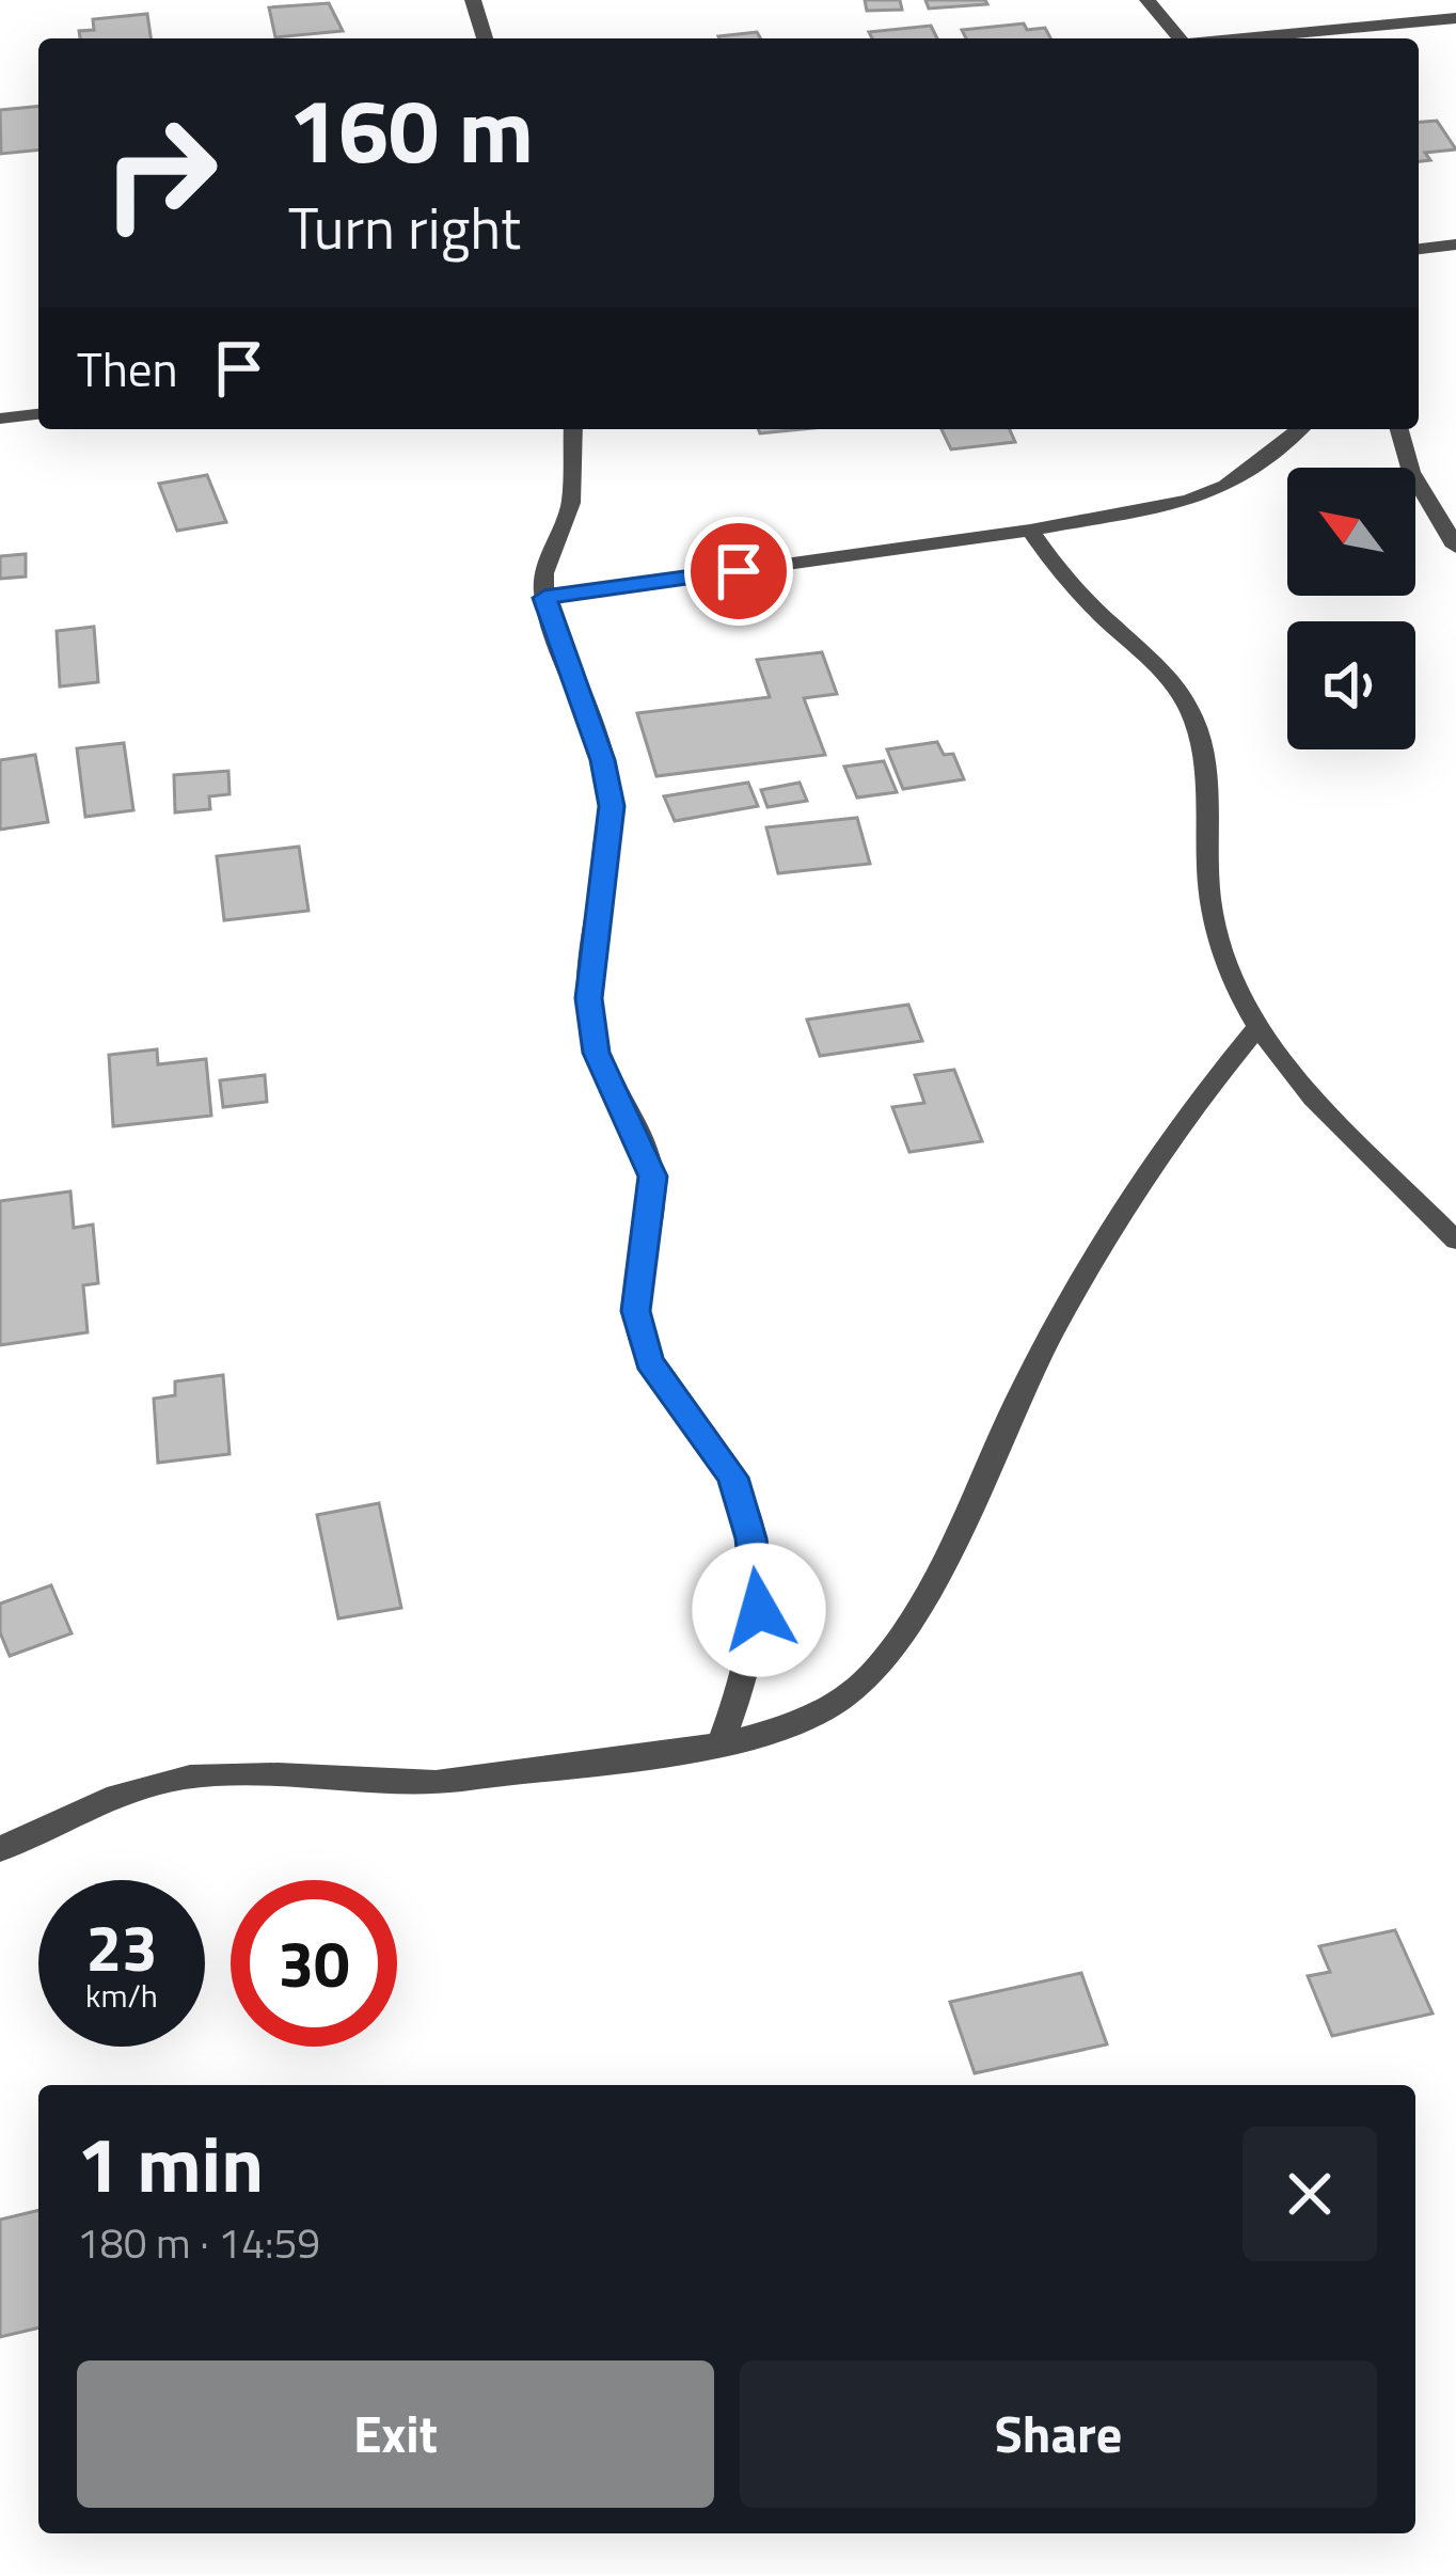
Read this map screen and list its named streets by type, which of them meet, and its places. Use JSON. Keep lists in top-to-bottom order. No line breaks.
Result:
{"north":"top left","page":{"turn":["160 m","Turn right"],"then":"Then","speed":"23 km/h","limit":"30","heading":["1 min","180 m · 14:59"],"buttons":["Exit","Share"]}}
